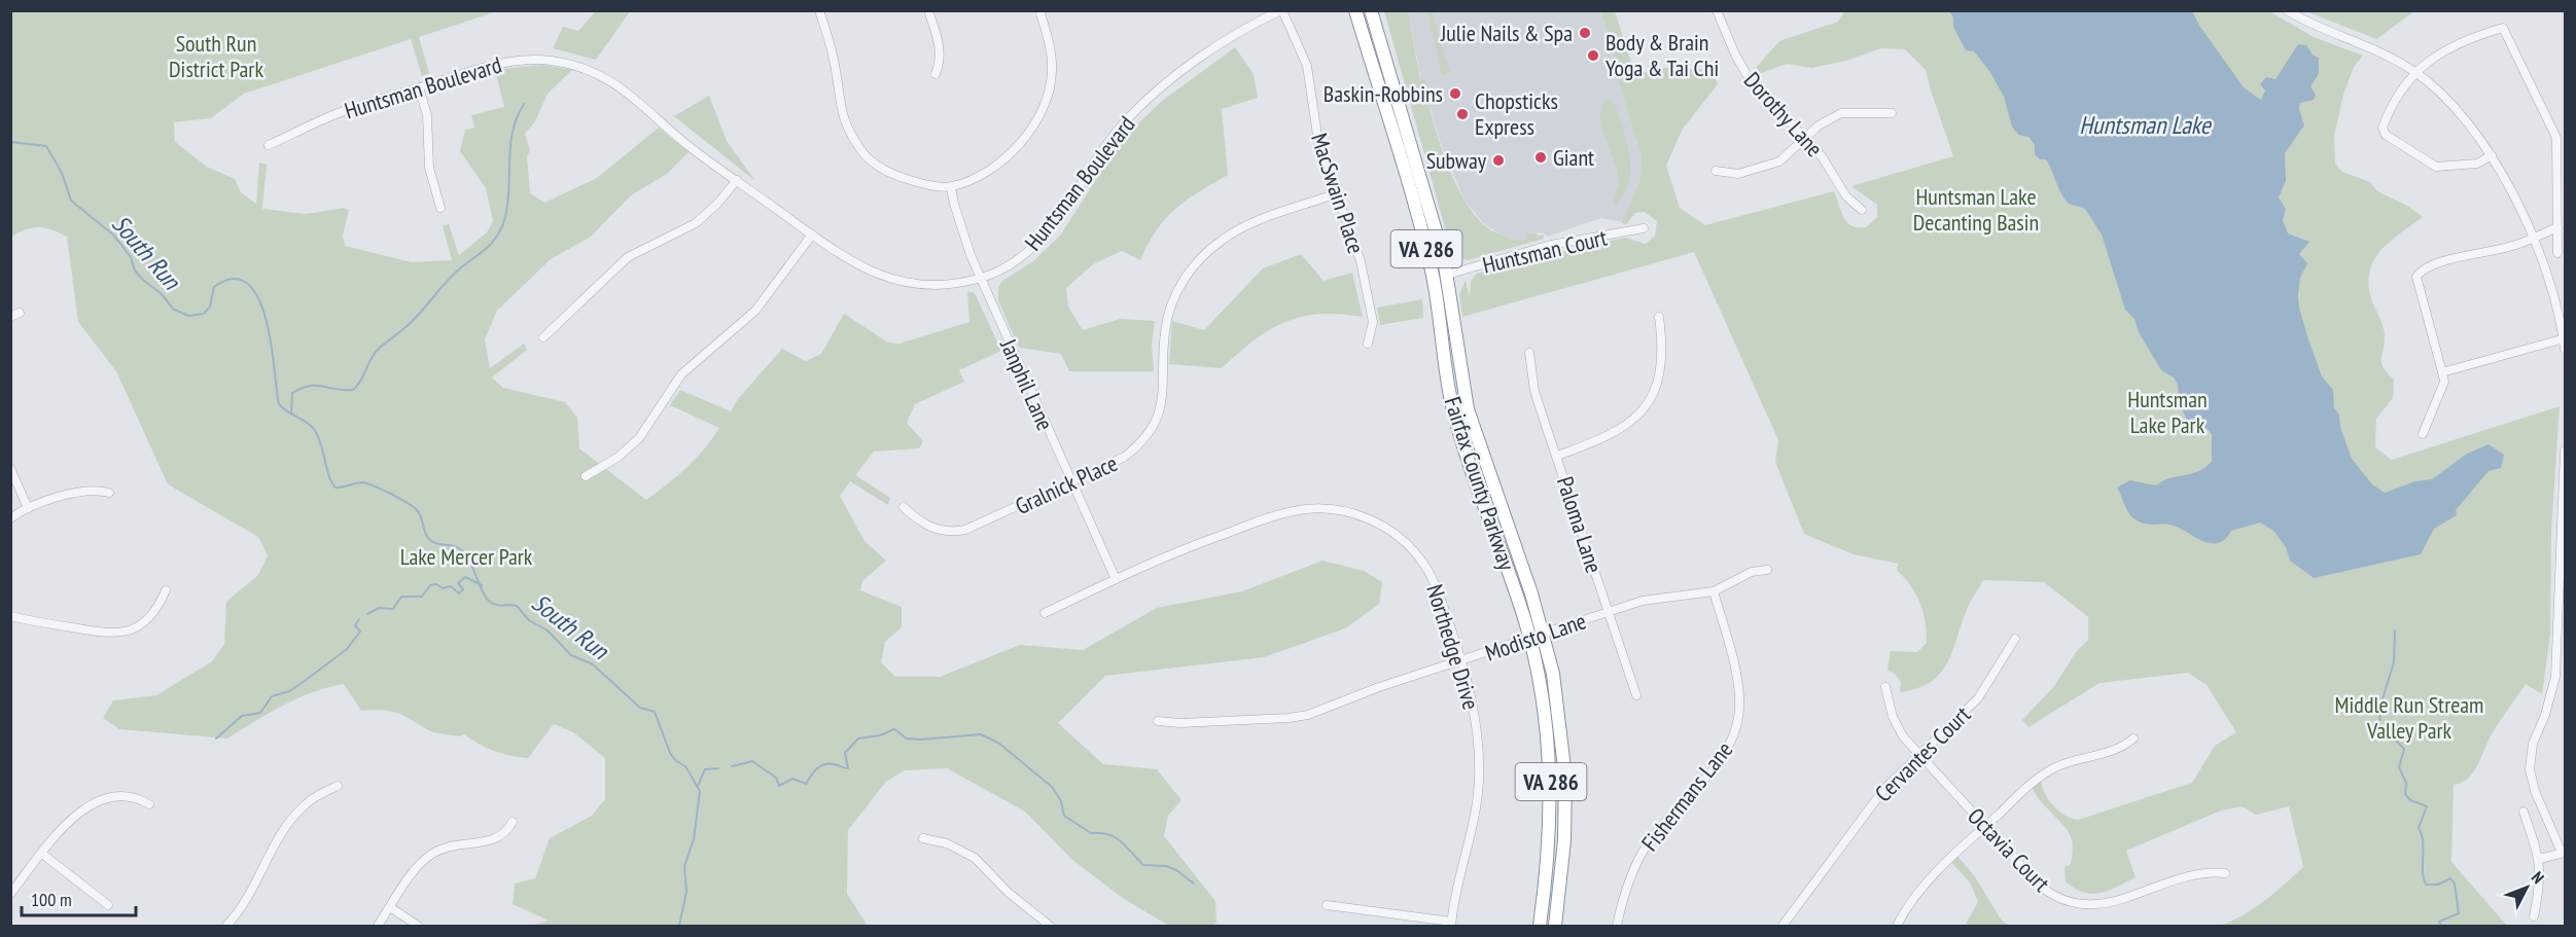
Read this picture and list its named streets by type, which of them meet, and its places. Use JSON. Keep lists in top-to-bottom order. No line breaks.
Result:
{"streets":{"highway":["VA 286","Fairfax County Parkway"],"street":["Huntsman Boulevard","Dorothy Lane","MacSwain Place","Huntsman Court","Janphil Lane","Gralnick Place","Paloma Lane","Modisto Lane","Northedge Drive","Cervantes Court","Fishermans Lane","Octavia Court"]},"crossings":[["Huntsman Boulevard","MacSwain Place"],["Huntsman Boulevard","Janphil Lane"],["MacSwain Place","Gralnick Place"],["Huntsman Court","Fairfax County Parkway"],["Janphil Lane","Gralnick Place"],["Janphil Lane","Northedge Drive"],["Fairfax County Parkway","Modisto Lane"],["Paloma Lane","Modisto Lane"],["Modisto Lane","Northedge Drive"],["Modisto Lane","Fishermans Lane"],["Cervantes Court","Octavia Court"]],"water":["Huntsman Lake","South Run"],"parks":["South Run District Park","Huntsman Lake Decanting Basin","Huntsman Lake Park","Lake Mercer Park","Middle Run Stream Valley Park"],"places":["Julie Nails & Spa","Body & Brain Yoga & Tai Chi","Baskin-Robbins","Chopsticks Express","Giant","Subway"],"scale_bar":"100 m","north":"top right"}
